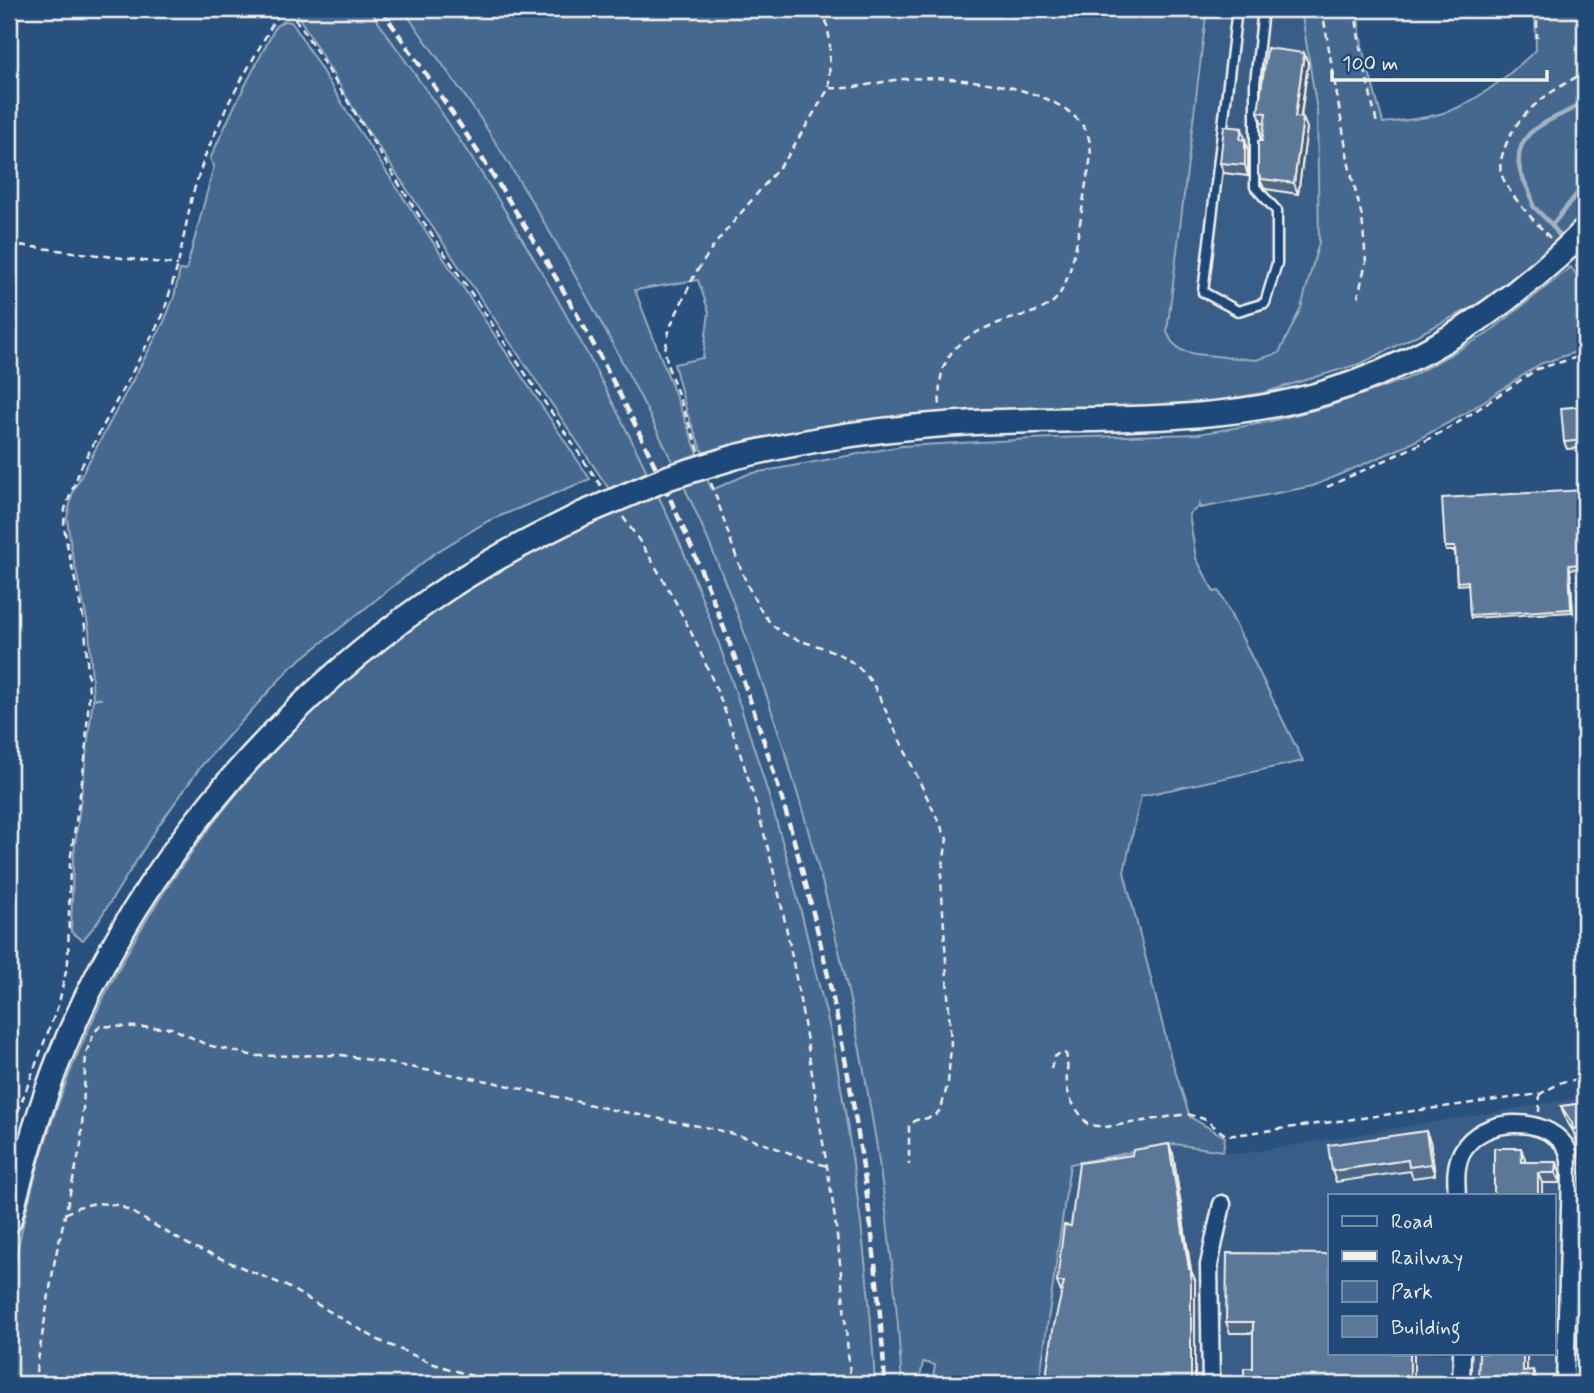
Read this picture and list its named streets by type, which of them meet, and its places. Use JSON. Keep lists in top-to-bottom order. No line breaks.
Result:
{"legend":["Road","Railway","Park","Building"],"scale_bar":"100 m"}
